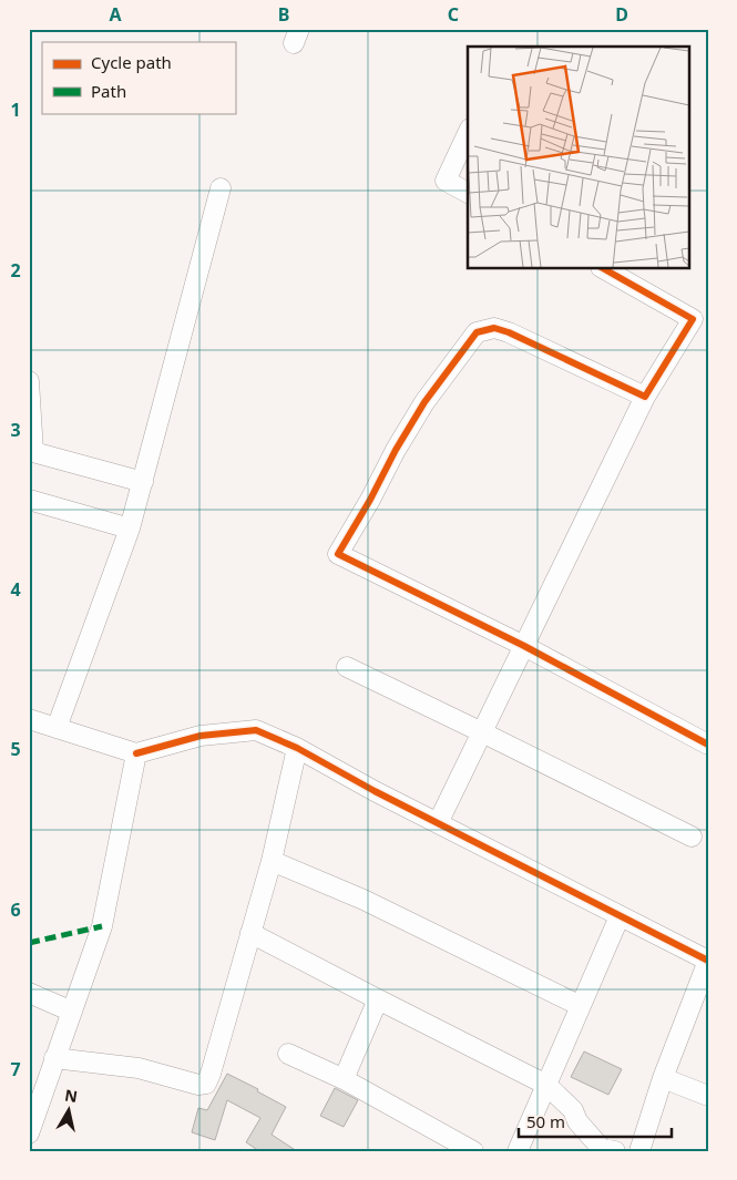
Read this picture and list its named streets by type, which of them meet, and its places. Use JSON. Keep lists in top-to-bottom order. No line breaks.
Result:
{"legend":["Cycle path","Path"],"scale_bar":"50 m","north":"top","grid":{"columns":["A","B","C","D"],"rows":["1","2","3","4","5","6","7"]}}
